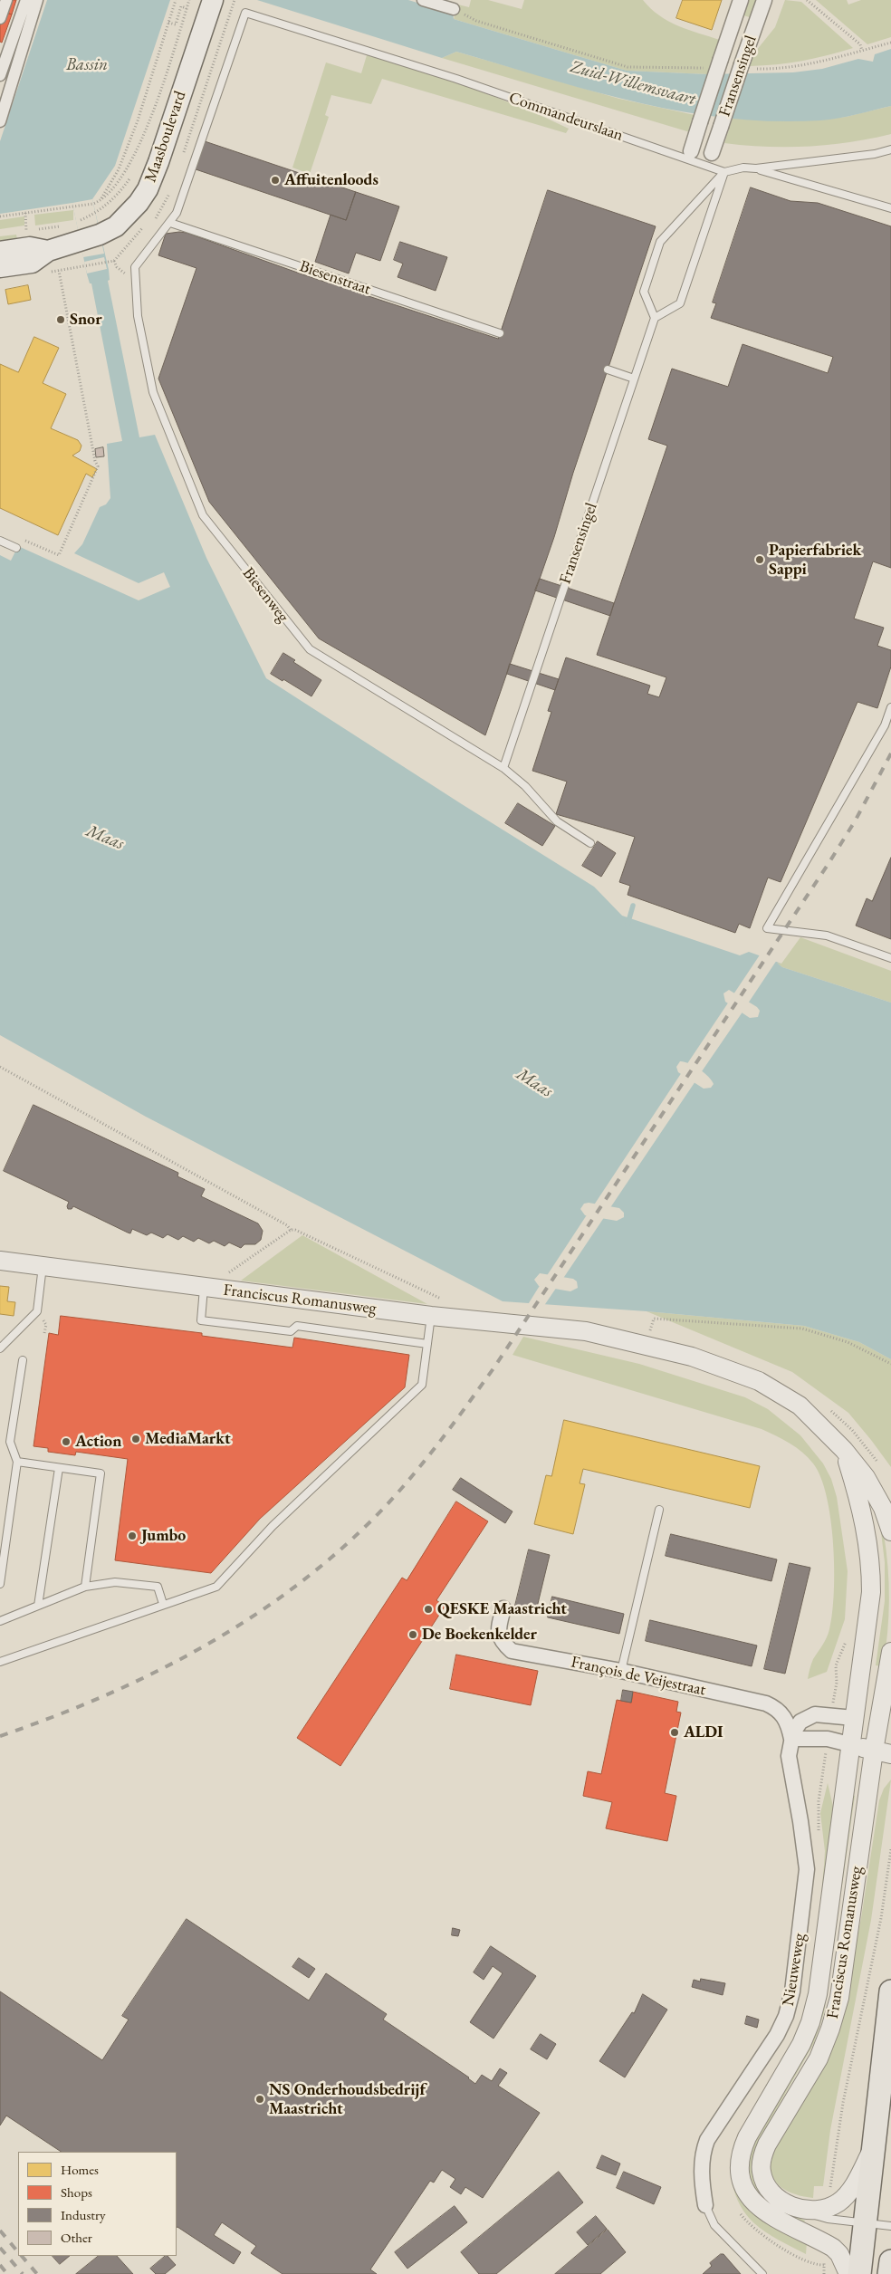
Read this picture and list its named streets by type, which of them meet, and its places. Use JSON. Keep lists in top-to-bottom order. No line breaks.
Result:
{"streets":{"main road":["Maasboulevard"],"street":["Fransensingel","Franciscus Romanusweg","François de Veijestraat","Nieuweweg"],"lane":["Commandeurslaan","Biesenstraat","Biesenweg"]},"crossings":[["Fransensingel","Biesenweg"],["Commandeurslaan","Biesenweg"],["Biesenstraat","Biesenweg"],["Franciscus Romanusweg","Nieuweweg"],["François de Veijestraat","Nieuweweg"]],"water":["Bassin","Zuid-Willemsvaart","Maas"],"places":["Affuitenloods","Snor","Papierfabriek Sappi","MediaMarkt","Action","Jumbo","QESKE Maastricht","De Boekenkelder","ALDI","NS Onderhoudsbedrijf Maastricht"],"legend":["Homes","Shops","Industry","Other"]}
